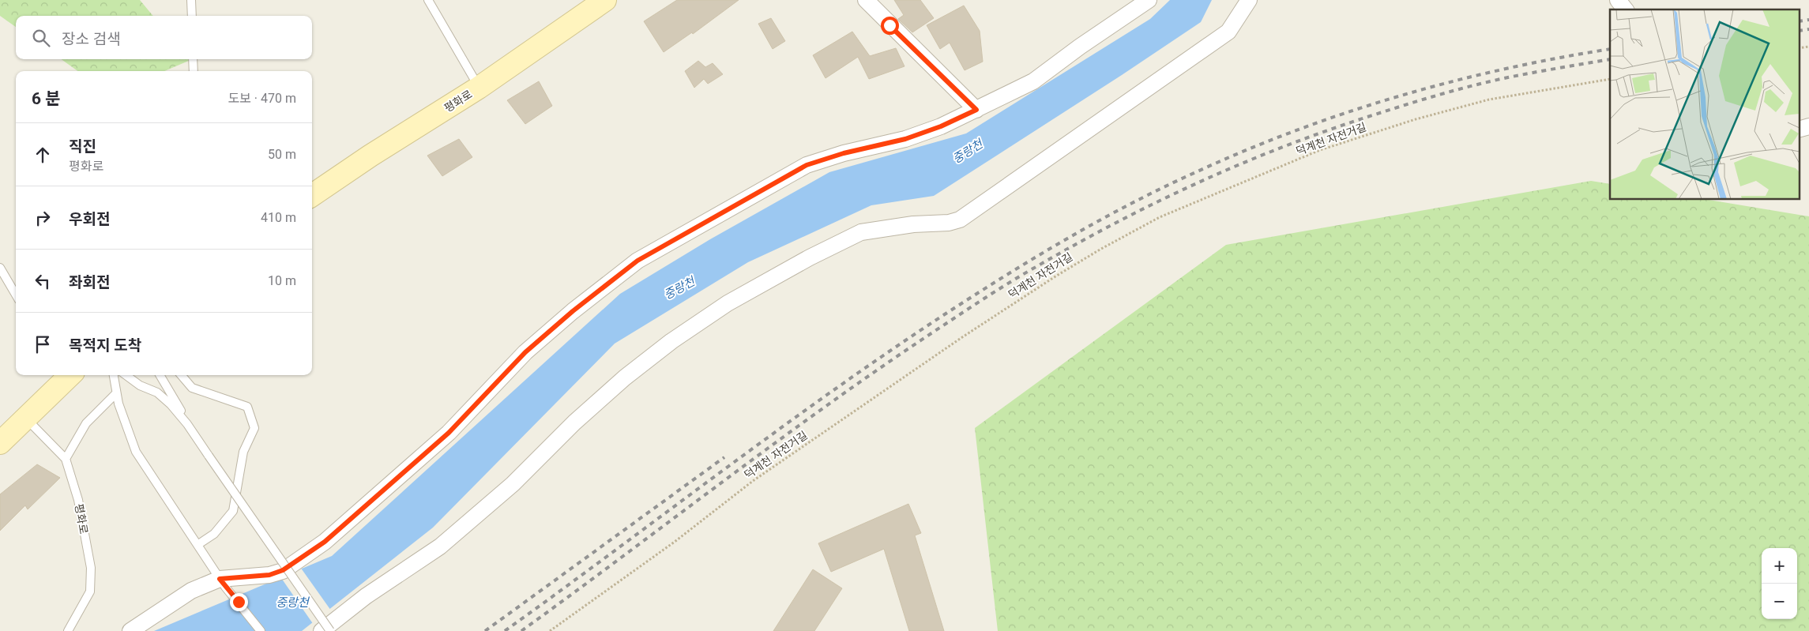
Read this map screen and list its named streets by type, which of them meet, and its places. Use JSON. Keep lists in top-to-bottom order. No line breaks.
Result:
{"streets":{"main road":["평화로"],"path":["덕계천 자전거길"]},"water":["중랑천"],"page":{"search":"장소 검색","heading":["6 분","도보 · 470 m"],"list":[["직진","평화로","50 m"],["우회전","410 m"],["좌회전","10 m"],"목적지 도착"],"map_buttons":["+","−"]}}
